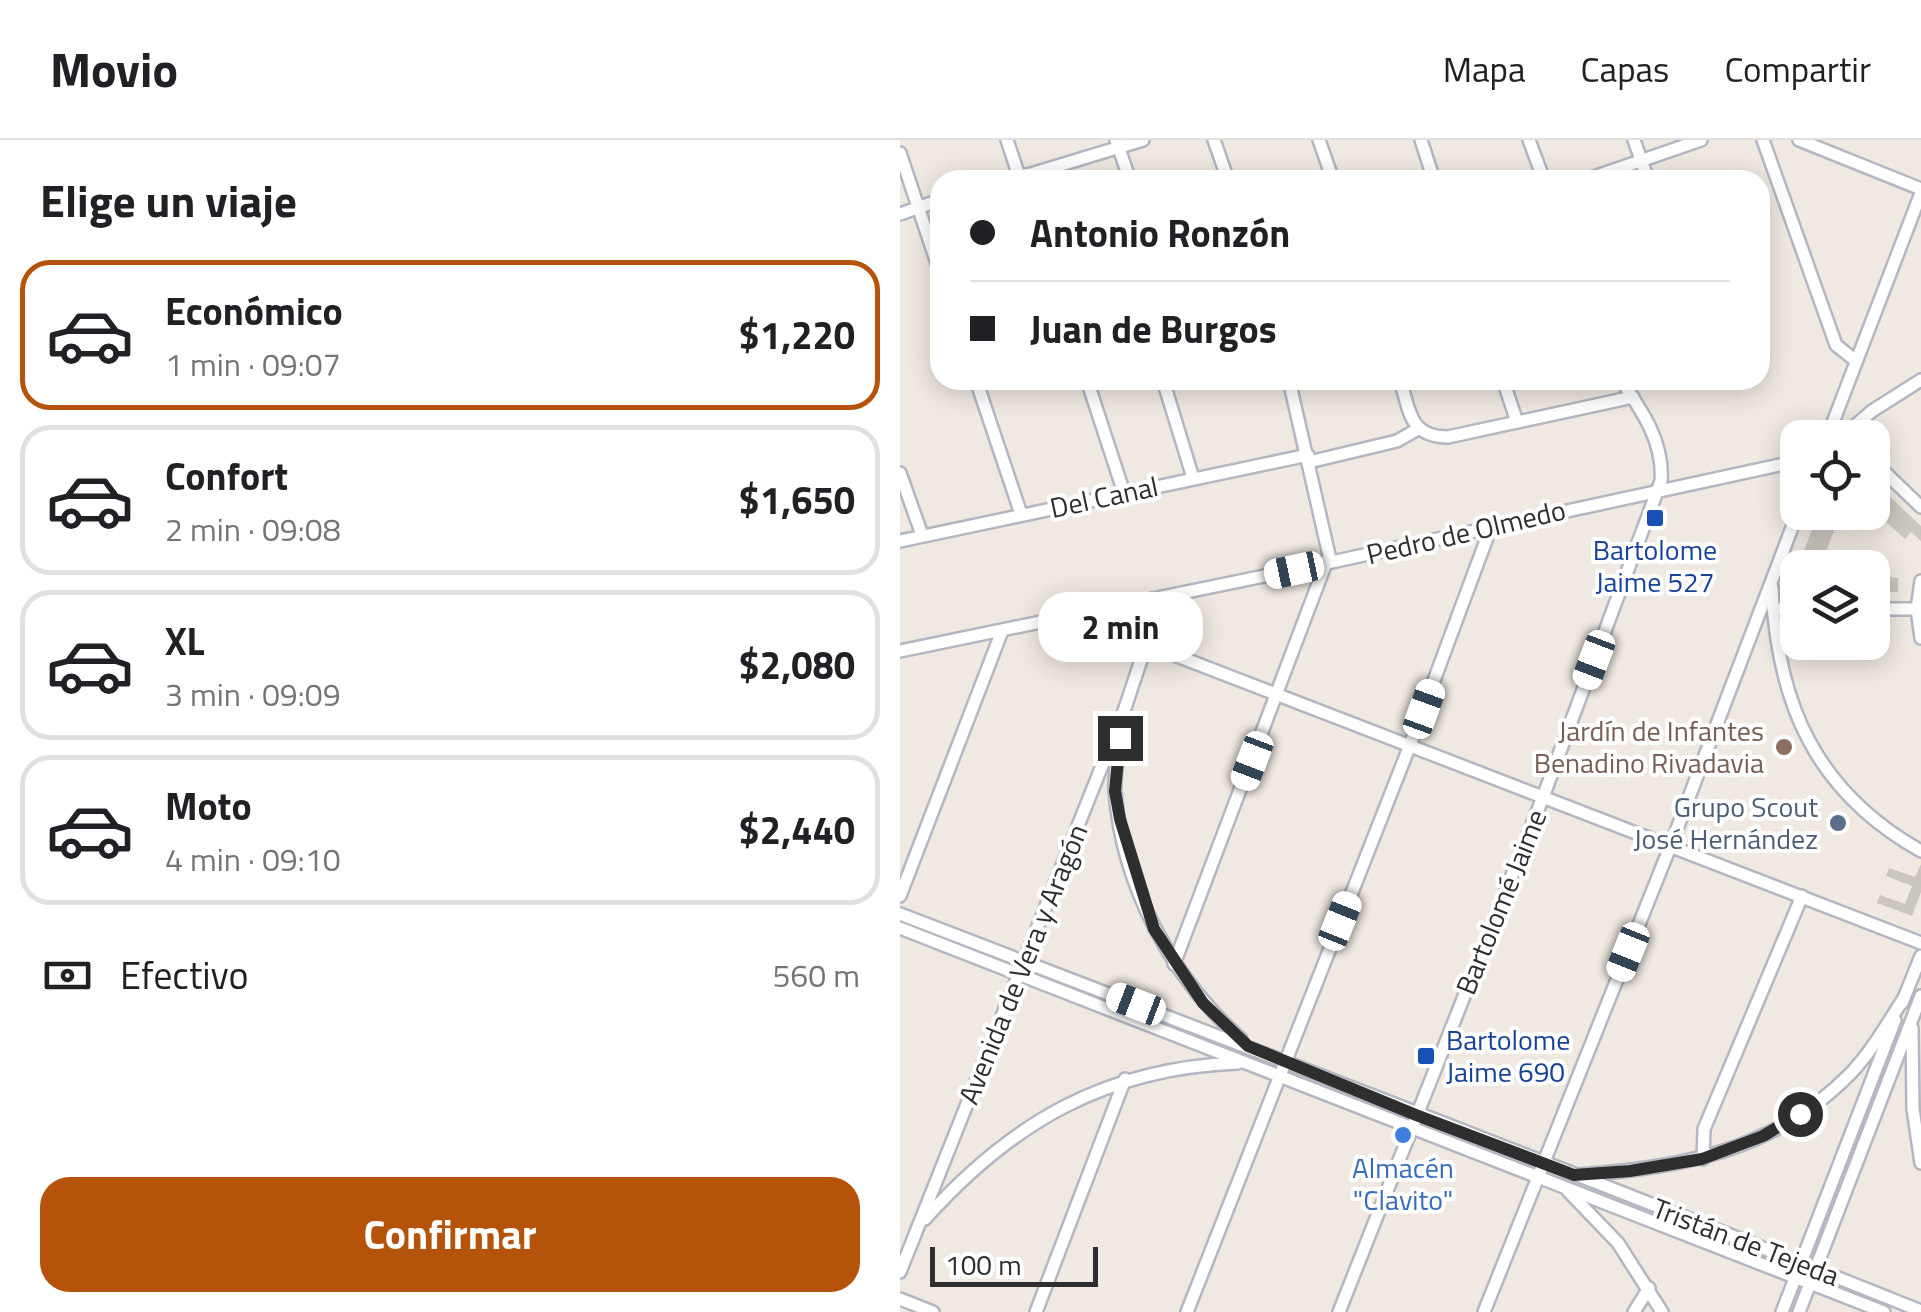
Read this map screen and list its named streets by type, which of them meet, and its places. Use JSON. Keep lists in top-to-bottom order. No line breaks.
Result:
{"streets":{"street":["Del Canal","Pedro de Olmedo","Bartolomé Jaime","Avenida de Vera y Aragón","Tristán de Tejeda"]},"crossings":[["Pedro de Olmedo","Bartolomé Jaime"],["Pedro de Olmedo","Avenida de Vera y Aragón"],["Bartolomé Jaime","Tristán de Tejeda"],["Avenida de Vera y Aragón","Tristán de Tejeda"]],"places":{"transit":["Bartolome Jaime 527","Bartolome Jaime 690"],"other":["Jardín de Infantes Benadino Rivadavia","Grupo Scout José Hernández","Almacén \"Clavito\""]},"scale_bar":"100 m","page":{"header":"Movio","nav":["Mapa","Capas","Compartir"],"heading":"Elige un viaje","banner":["Antonio Ronzón","Juan de Burgos"],"list":[{"name":"Económico","note":"1 min · 09:07","value":"$1,220"},{"name":"Confort","note":"2 min · 09:08","value":"$1,650"},{"name":"XL","note":"3 min · 09:09","value":"$2,080"},{"name":"Moto","note":"4 min · 09:10","value":"$2,440"}],"bubble":"2 min","pay":["Efectivo","560 m"],"buttons":"Confirmar","scale":"100 m"}}
